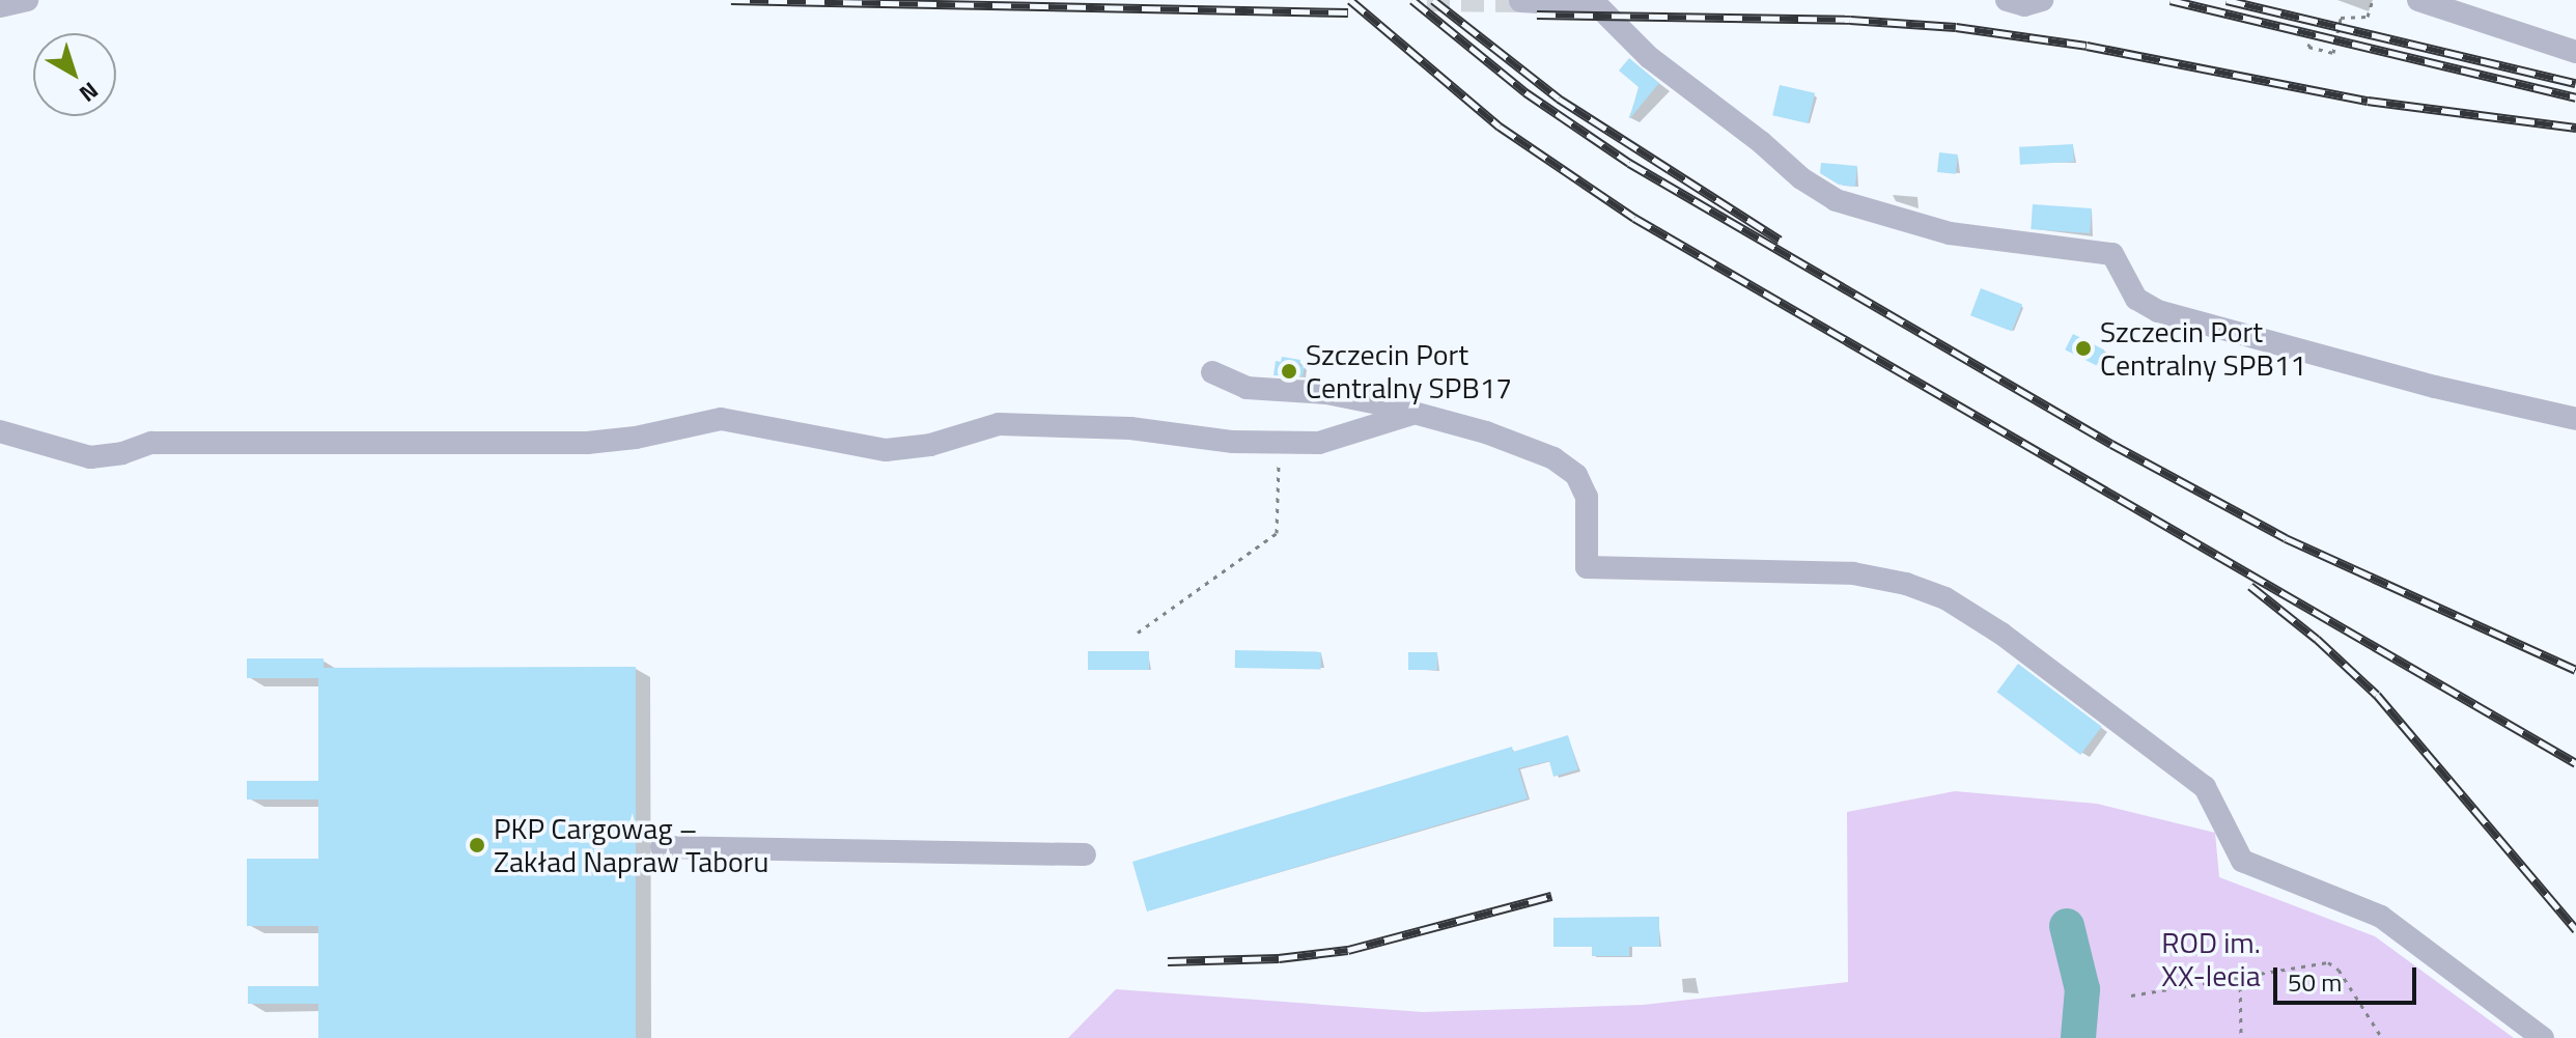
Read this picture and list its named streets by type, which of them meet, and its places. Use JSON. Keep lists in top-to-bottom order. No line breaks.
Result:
{"parks":["ROD im. XX-lecia"],"places":["Szczecin Port Centralny SPB11","Szczecin Port Centralny SPB17","PKP Cargowag – Zakład Napraw Taboru"],"scale_bar":"50 m","north":"bottom right"}
